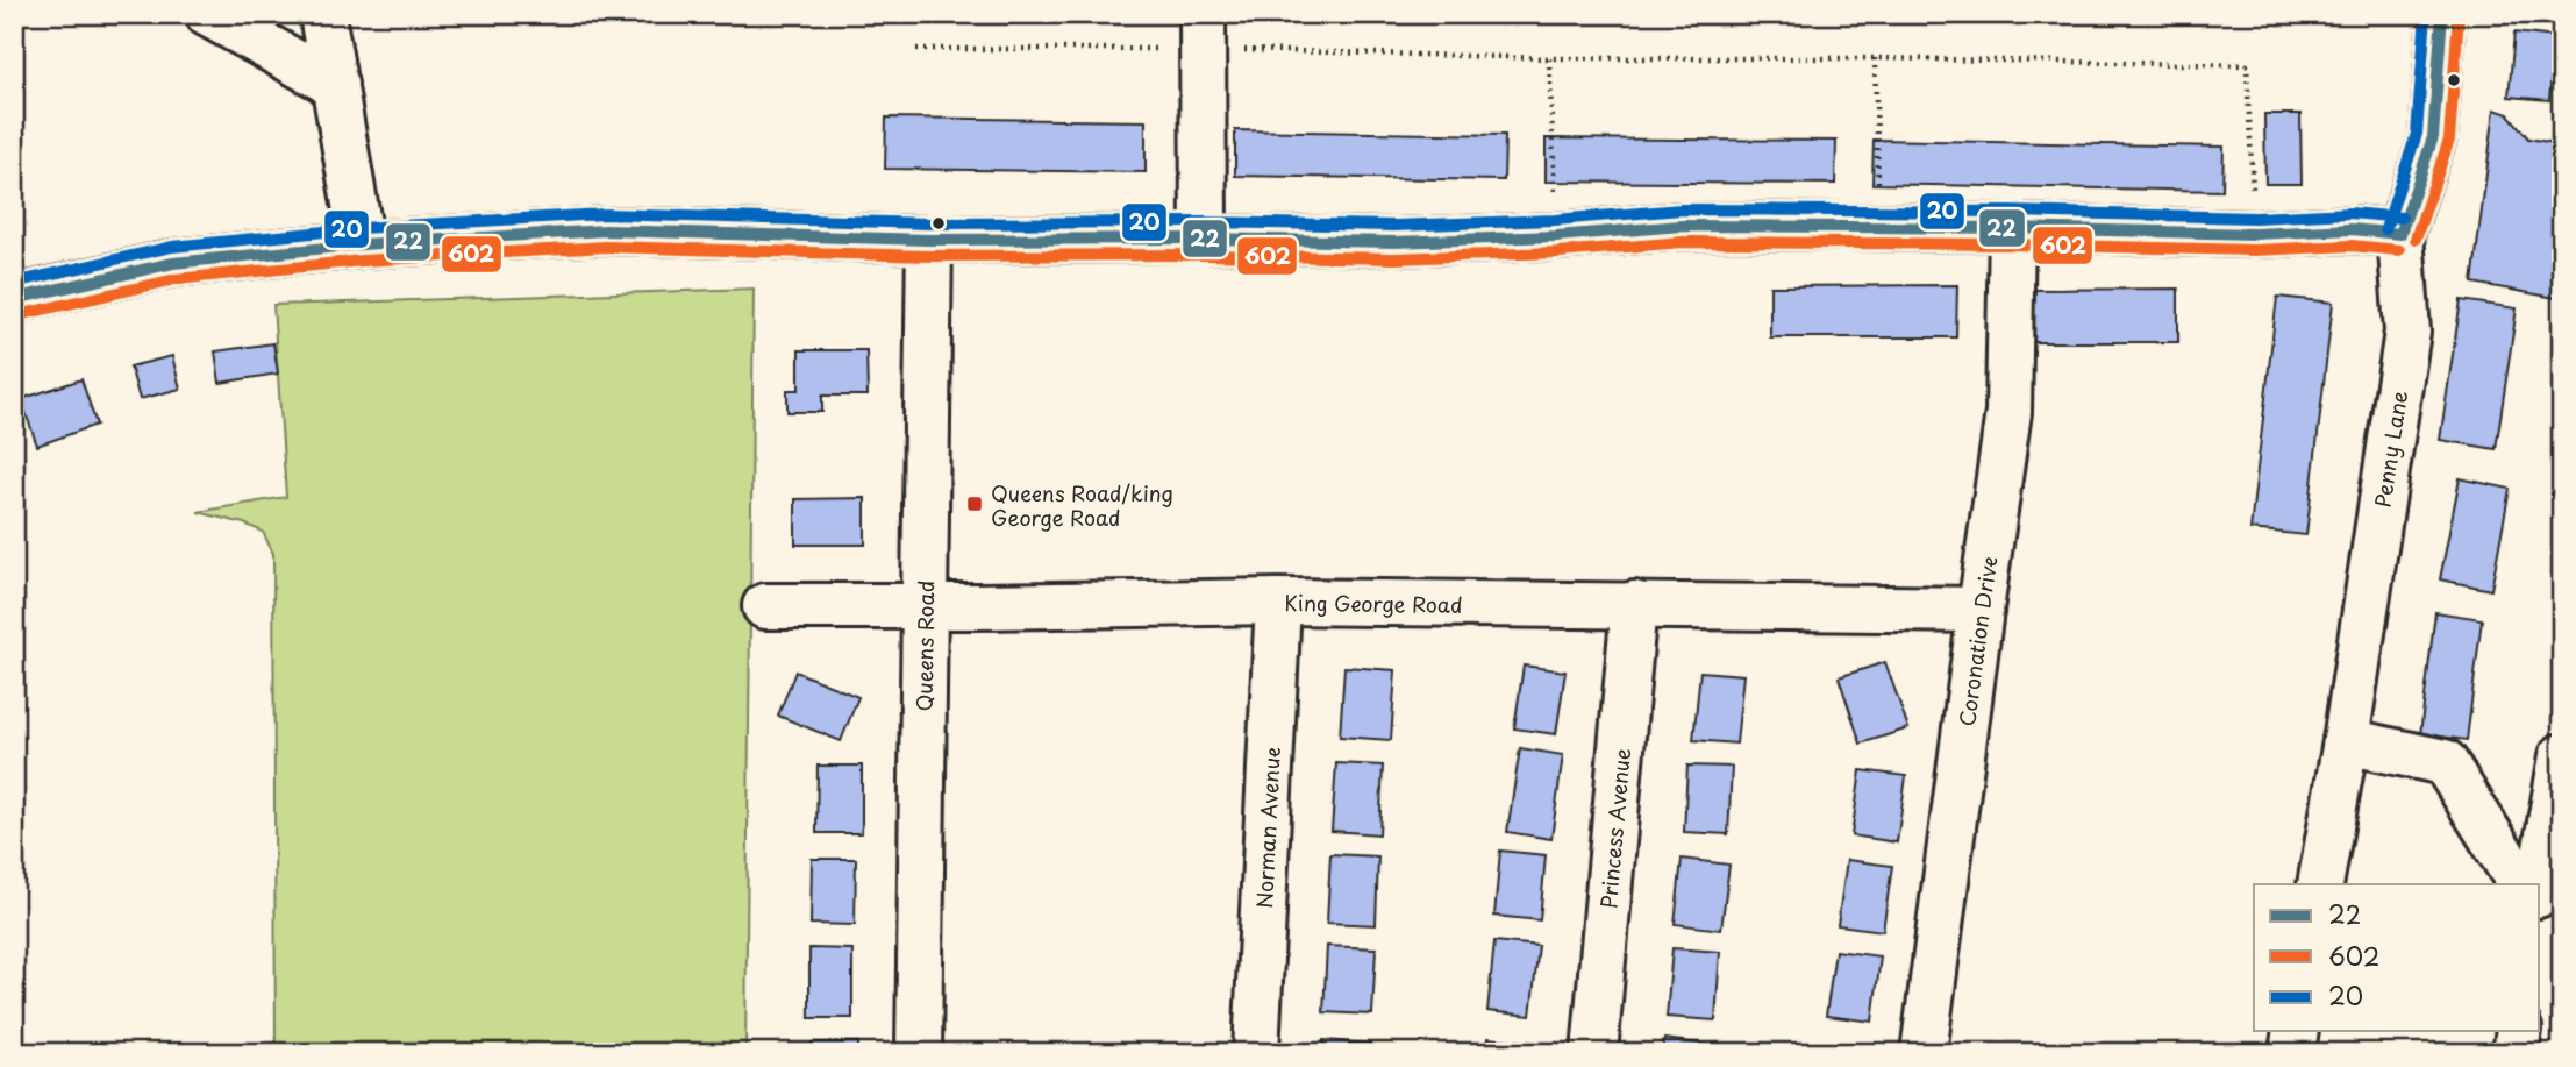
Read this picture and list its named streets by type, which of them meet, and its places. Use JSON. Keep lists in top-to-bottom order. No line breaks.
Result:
{"streets":{"street":["Penny Lane","King George Road","Coronation Drive","Queens Road","Norman Avenue","Princess Avenue"]},"crossings":[["King George Road","Coronation Drive"],["King George Road","Queens Road"],["King George Road","Norman Avenue"],["King George Road","Princess Avenue"]],"places":{"transit":["Queens Road/king George Road"]},"lines":["transit line 22","transit line 20","transit line 602"],"legend":["22","602","20"]}
